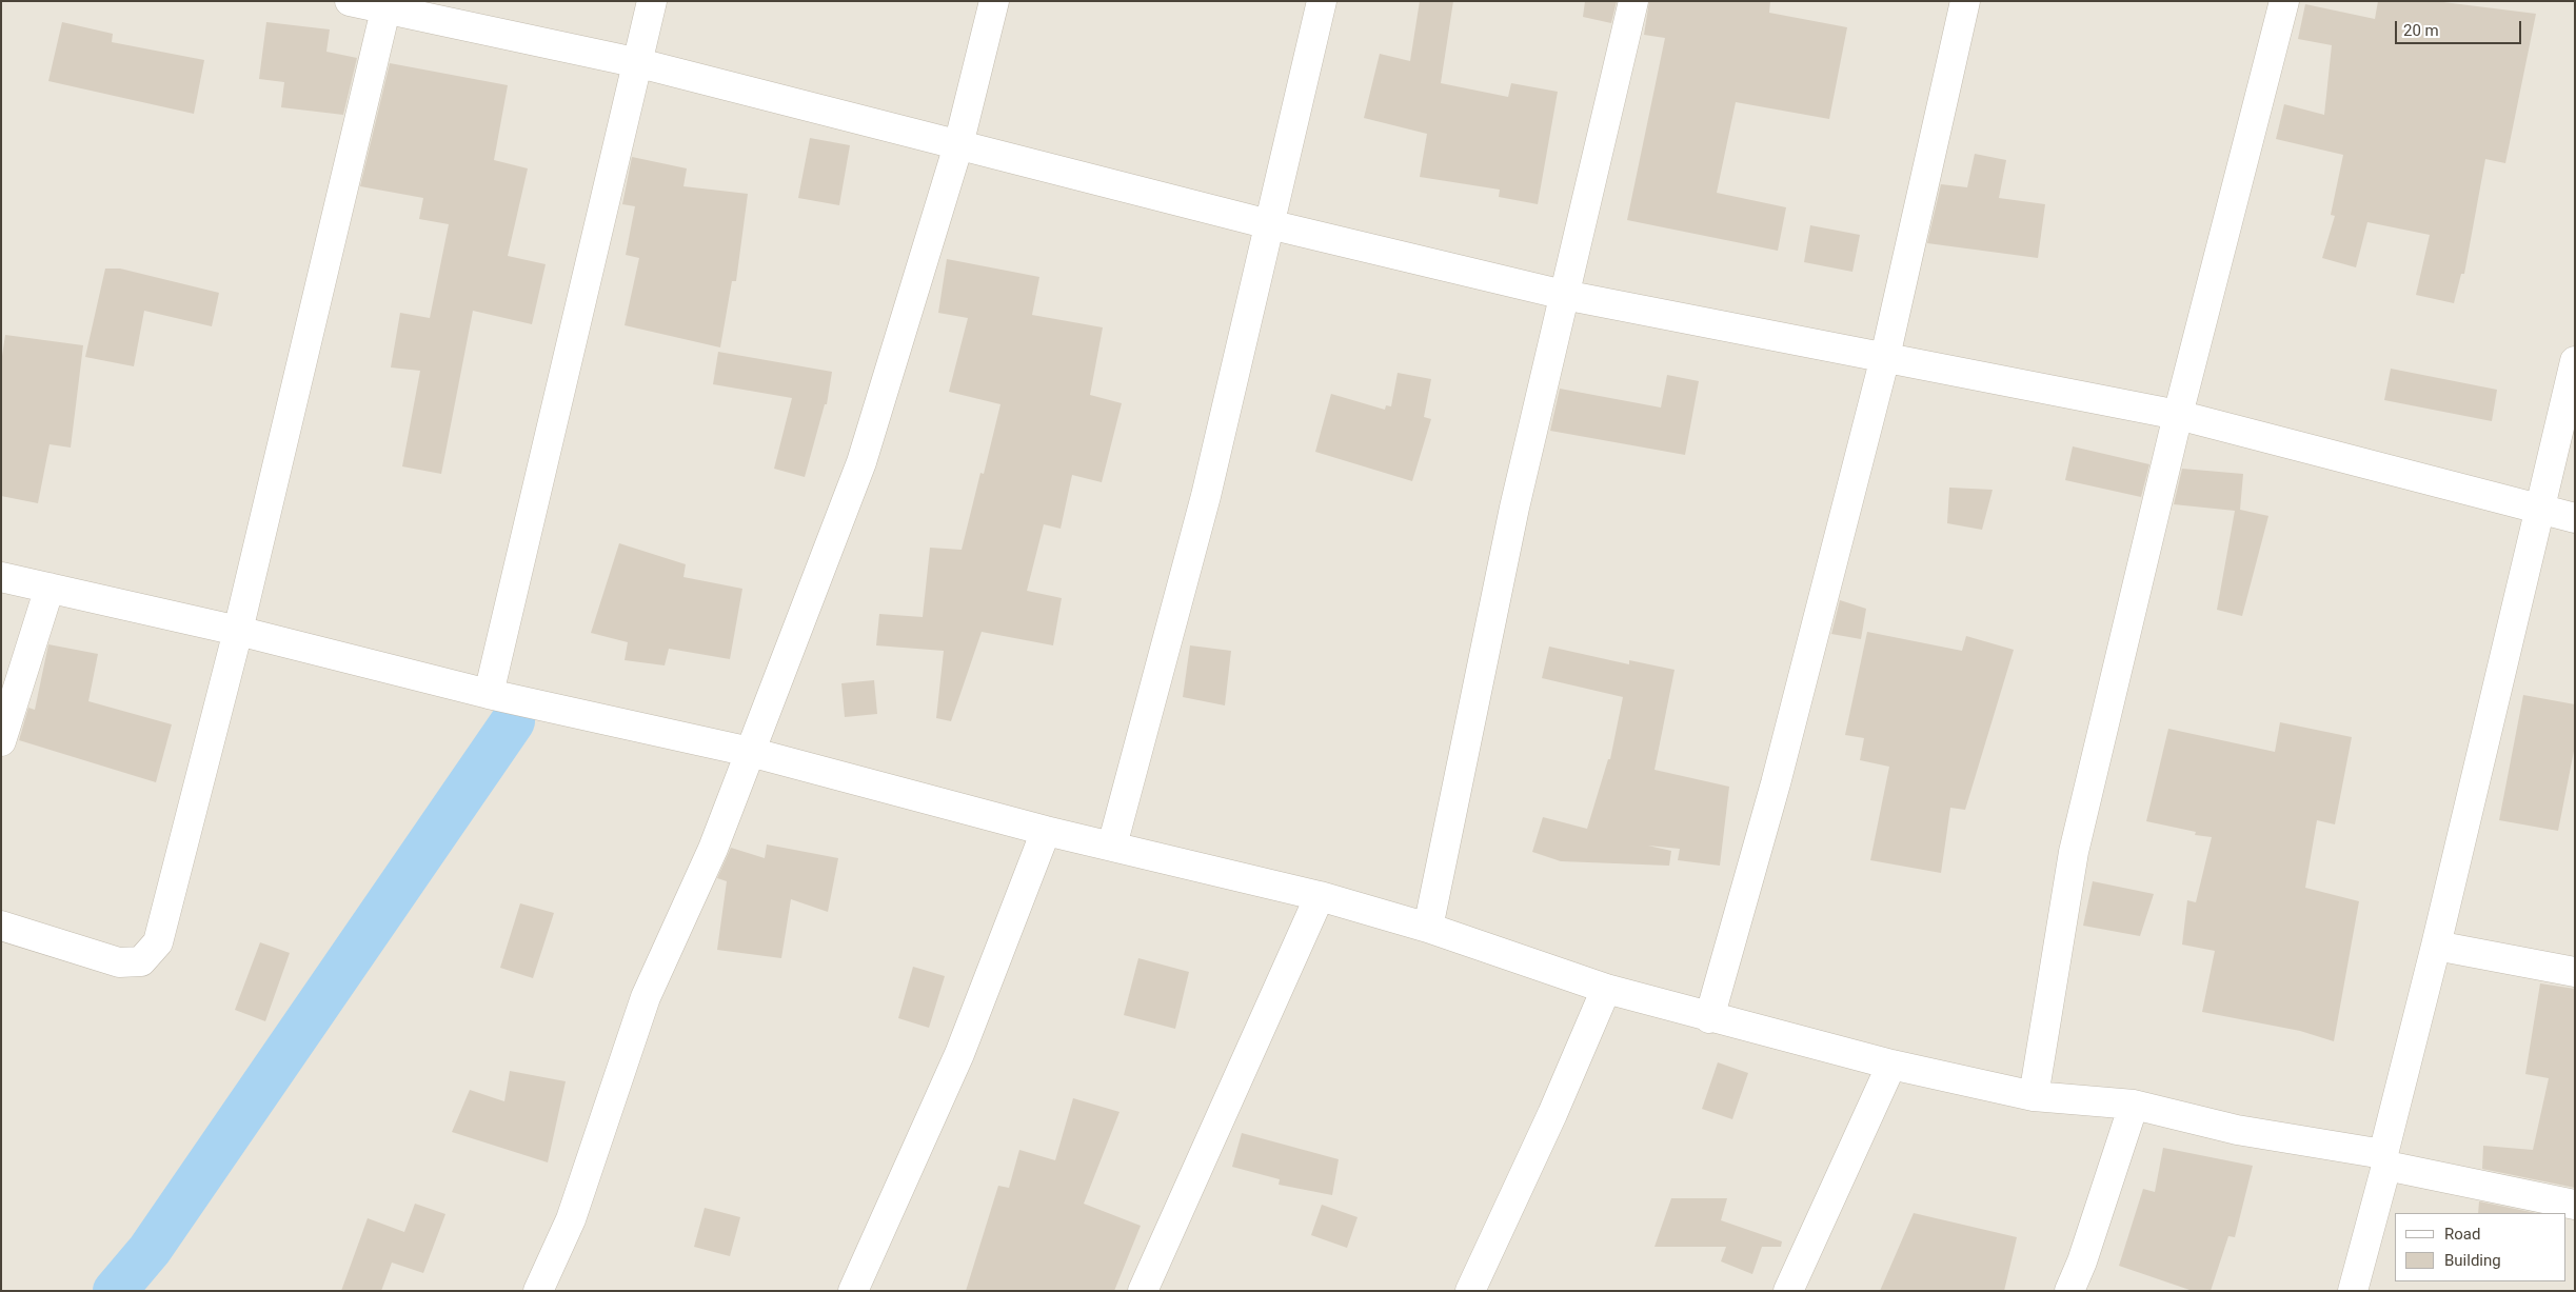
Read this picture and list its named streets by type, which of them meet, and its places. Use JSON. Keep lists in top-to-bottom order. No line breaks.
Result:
{"legend":["Road","Building"],"scale_bar":"20 m"}
